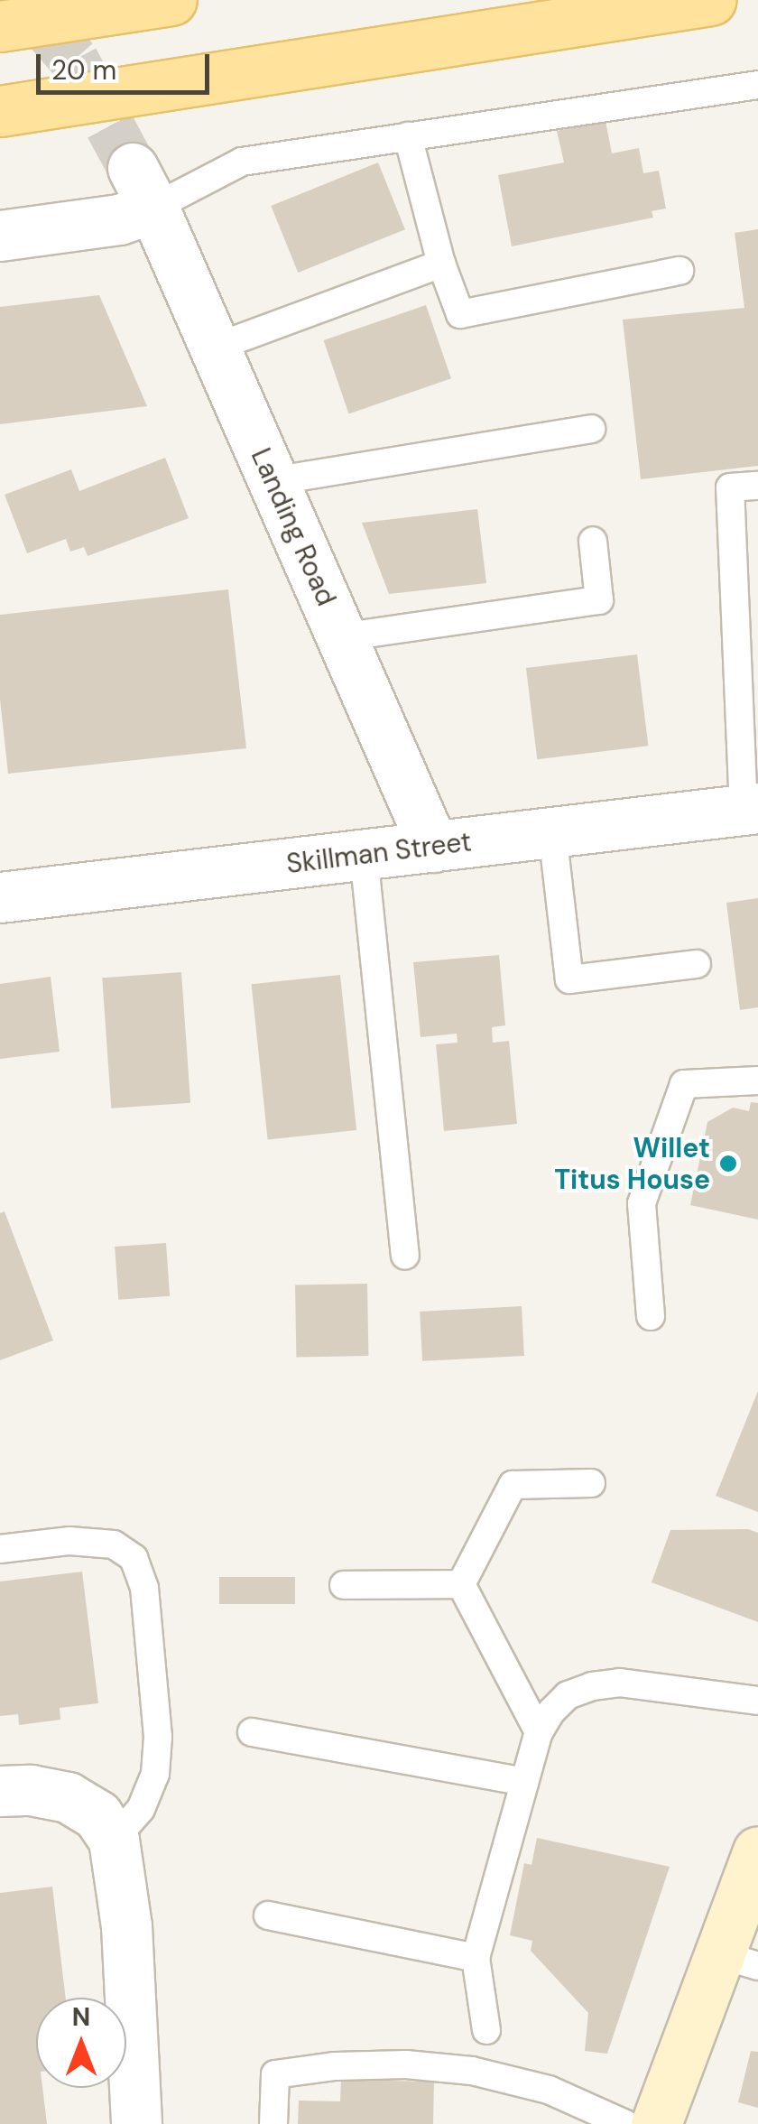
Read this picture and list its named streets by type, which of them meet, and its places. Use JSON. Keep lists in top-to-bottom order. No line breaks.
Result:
{"streets":{"street":["Landing Road","Skillman Street"]},"crossings":[["Landing Road","Skillman Street"]],"places":["Willet Titus House"],"scale_bar":"20 m","north":"top"}
